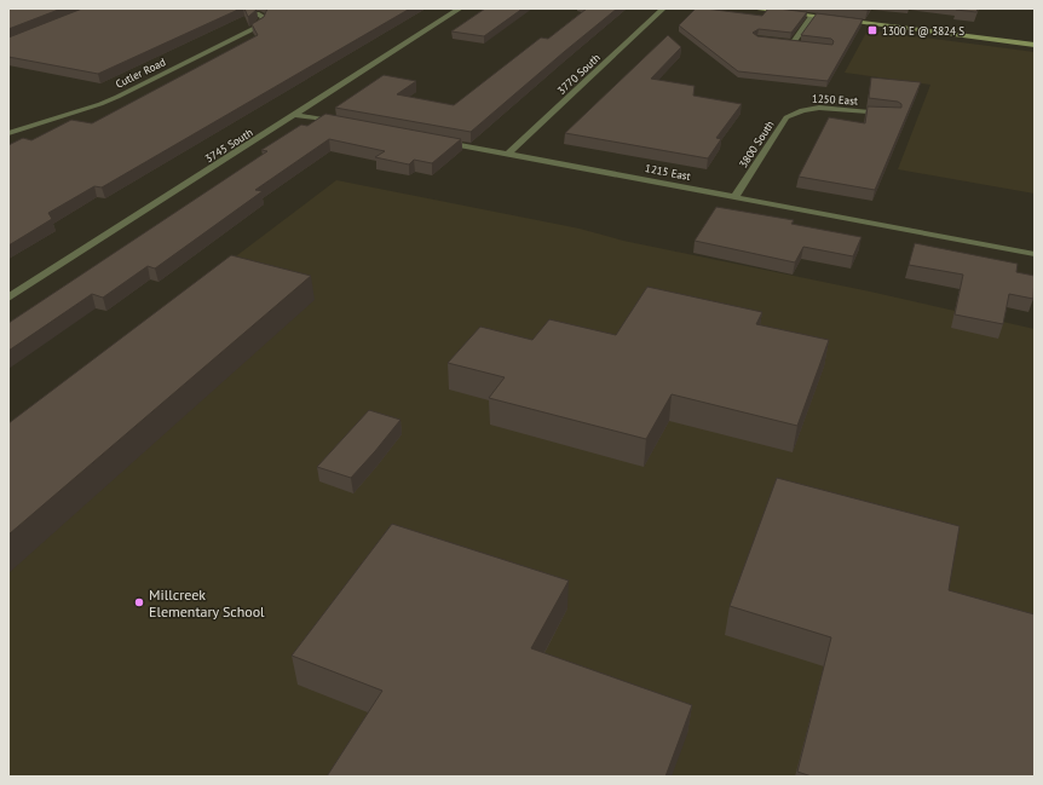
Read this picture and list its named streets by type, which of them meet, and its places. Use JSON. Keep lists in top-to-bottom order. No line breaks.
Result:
{"streets":{"street":["Cutler Road","3770 South","1250 East","3800 South","3745 South","1215 East"]},"crossings":[["3770 South","1215 East"],["1250 East","3800 South"],["3800 South","1215 East"]],"places":{"transit":["1300 E @ 3824 S"],"other":["Millcreek Elementary School"]}}
